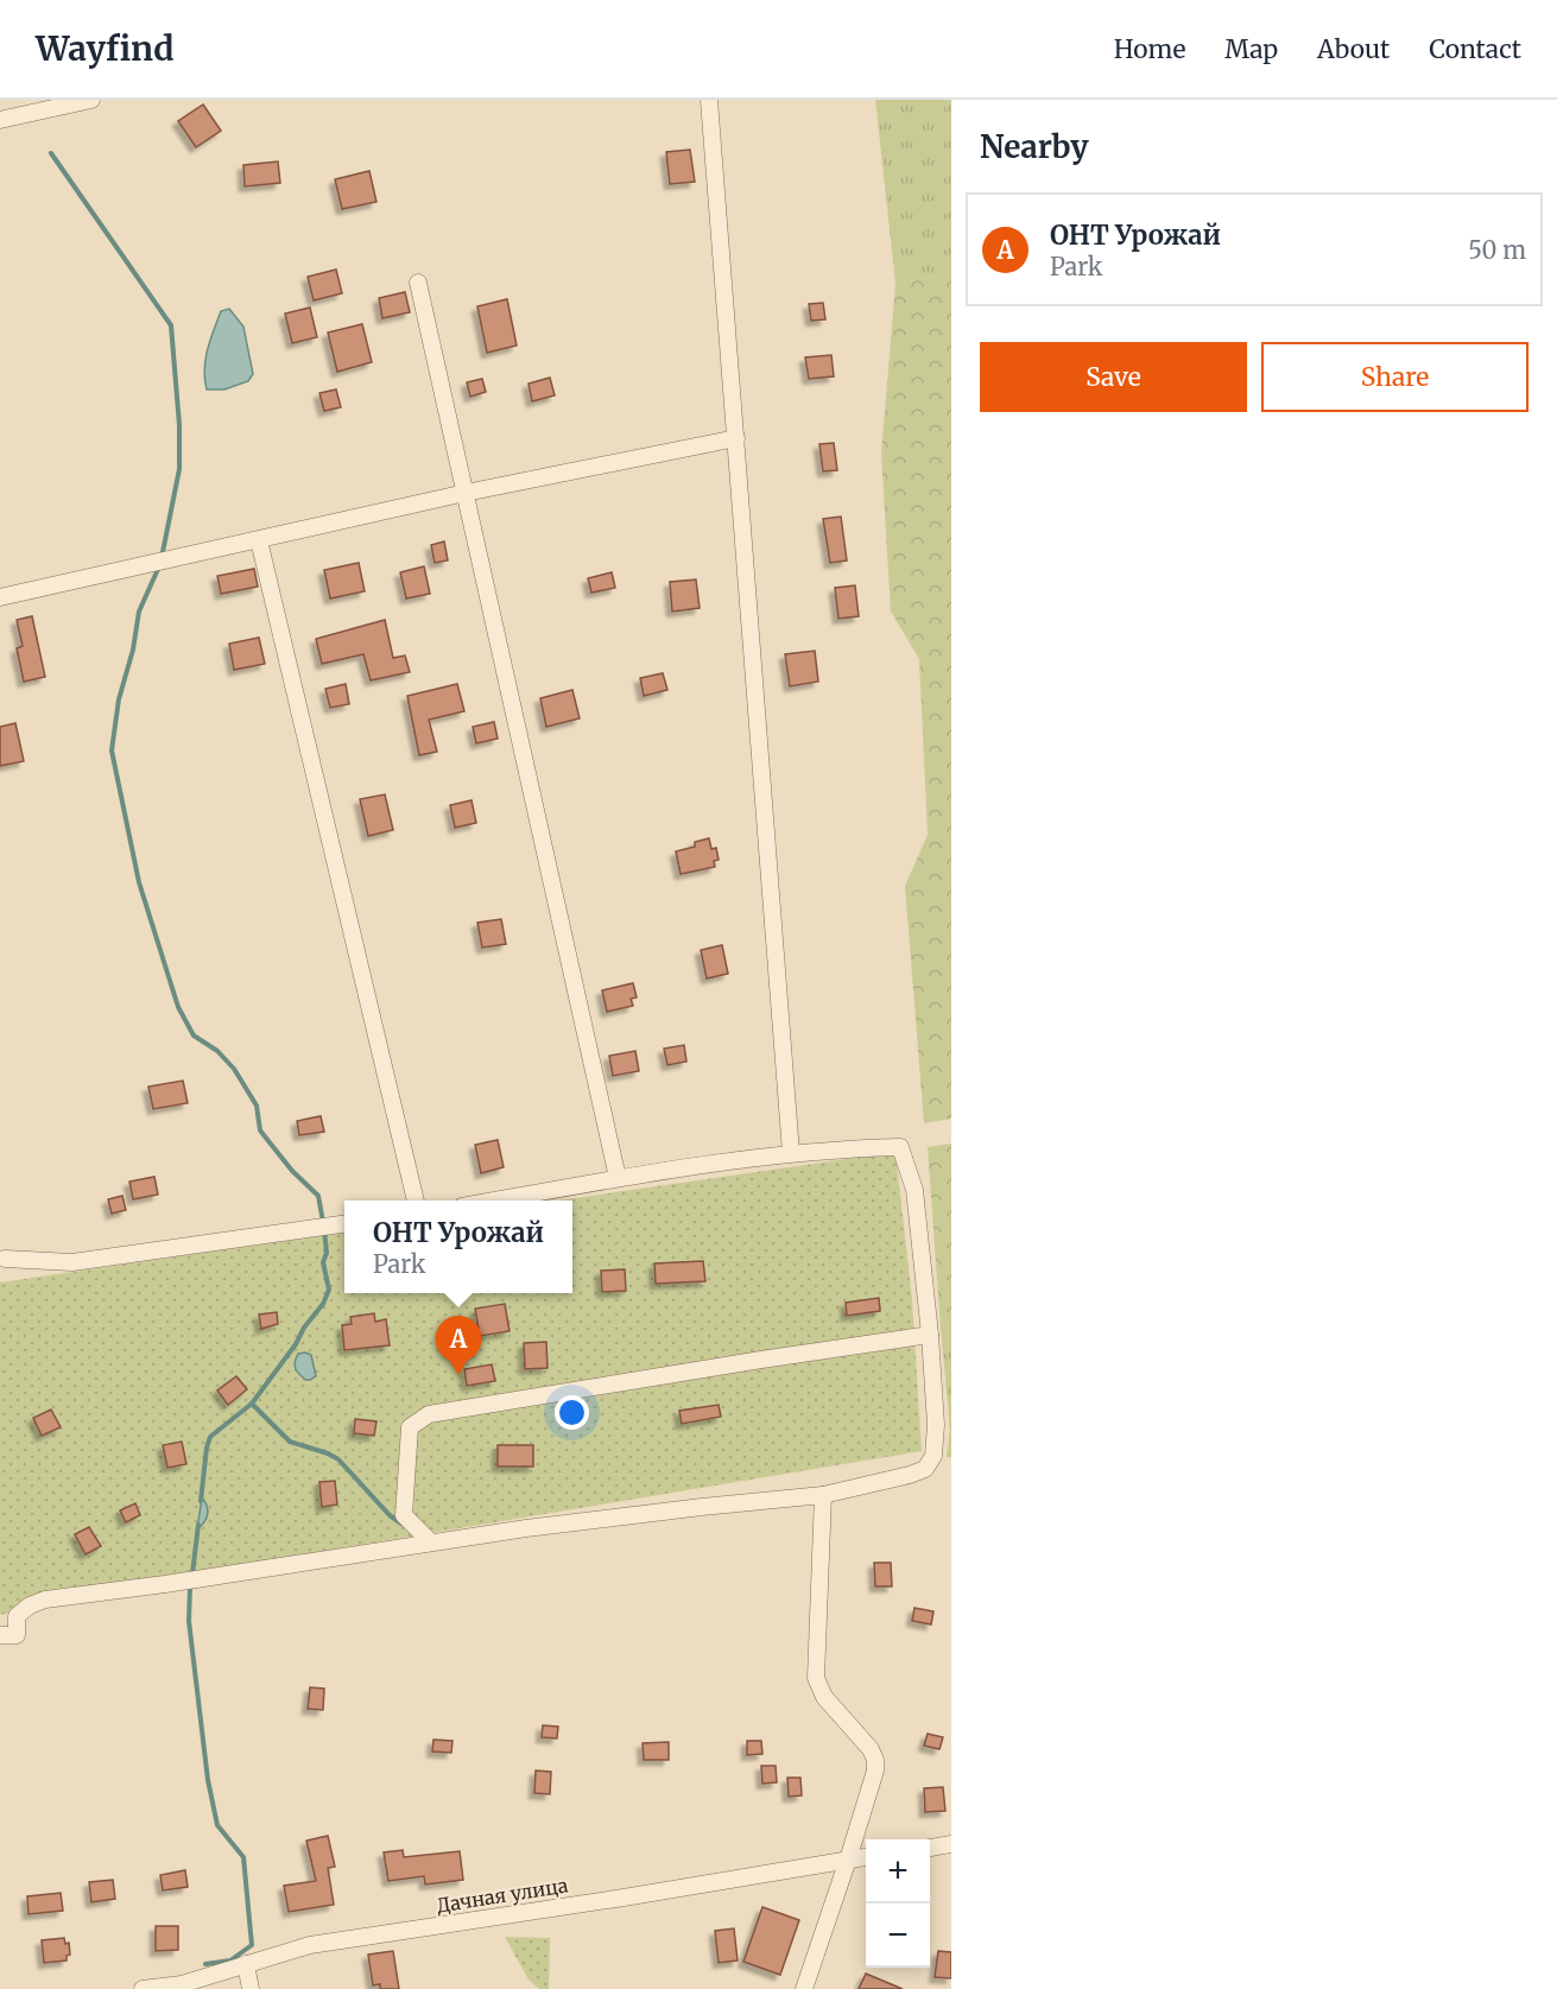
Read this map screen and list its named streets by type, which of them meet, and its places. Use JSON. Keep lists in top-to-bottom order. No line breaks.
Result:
{"streets":{"street":["Дачная улица"]},"page":{"header":"Wayfind","nav":["Home","Map","About","Contact"],"heading":"Nearby","list":[{"mark":"A","name":"ОНТ Урожай","note":"Park","value":"50 m"}],"buttons":["Save","Share"],"popup":["ОНТ Урожай","Park"],"pins":"A","map_buttons":["+","−"]}}
